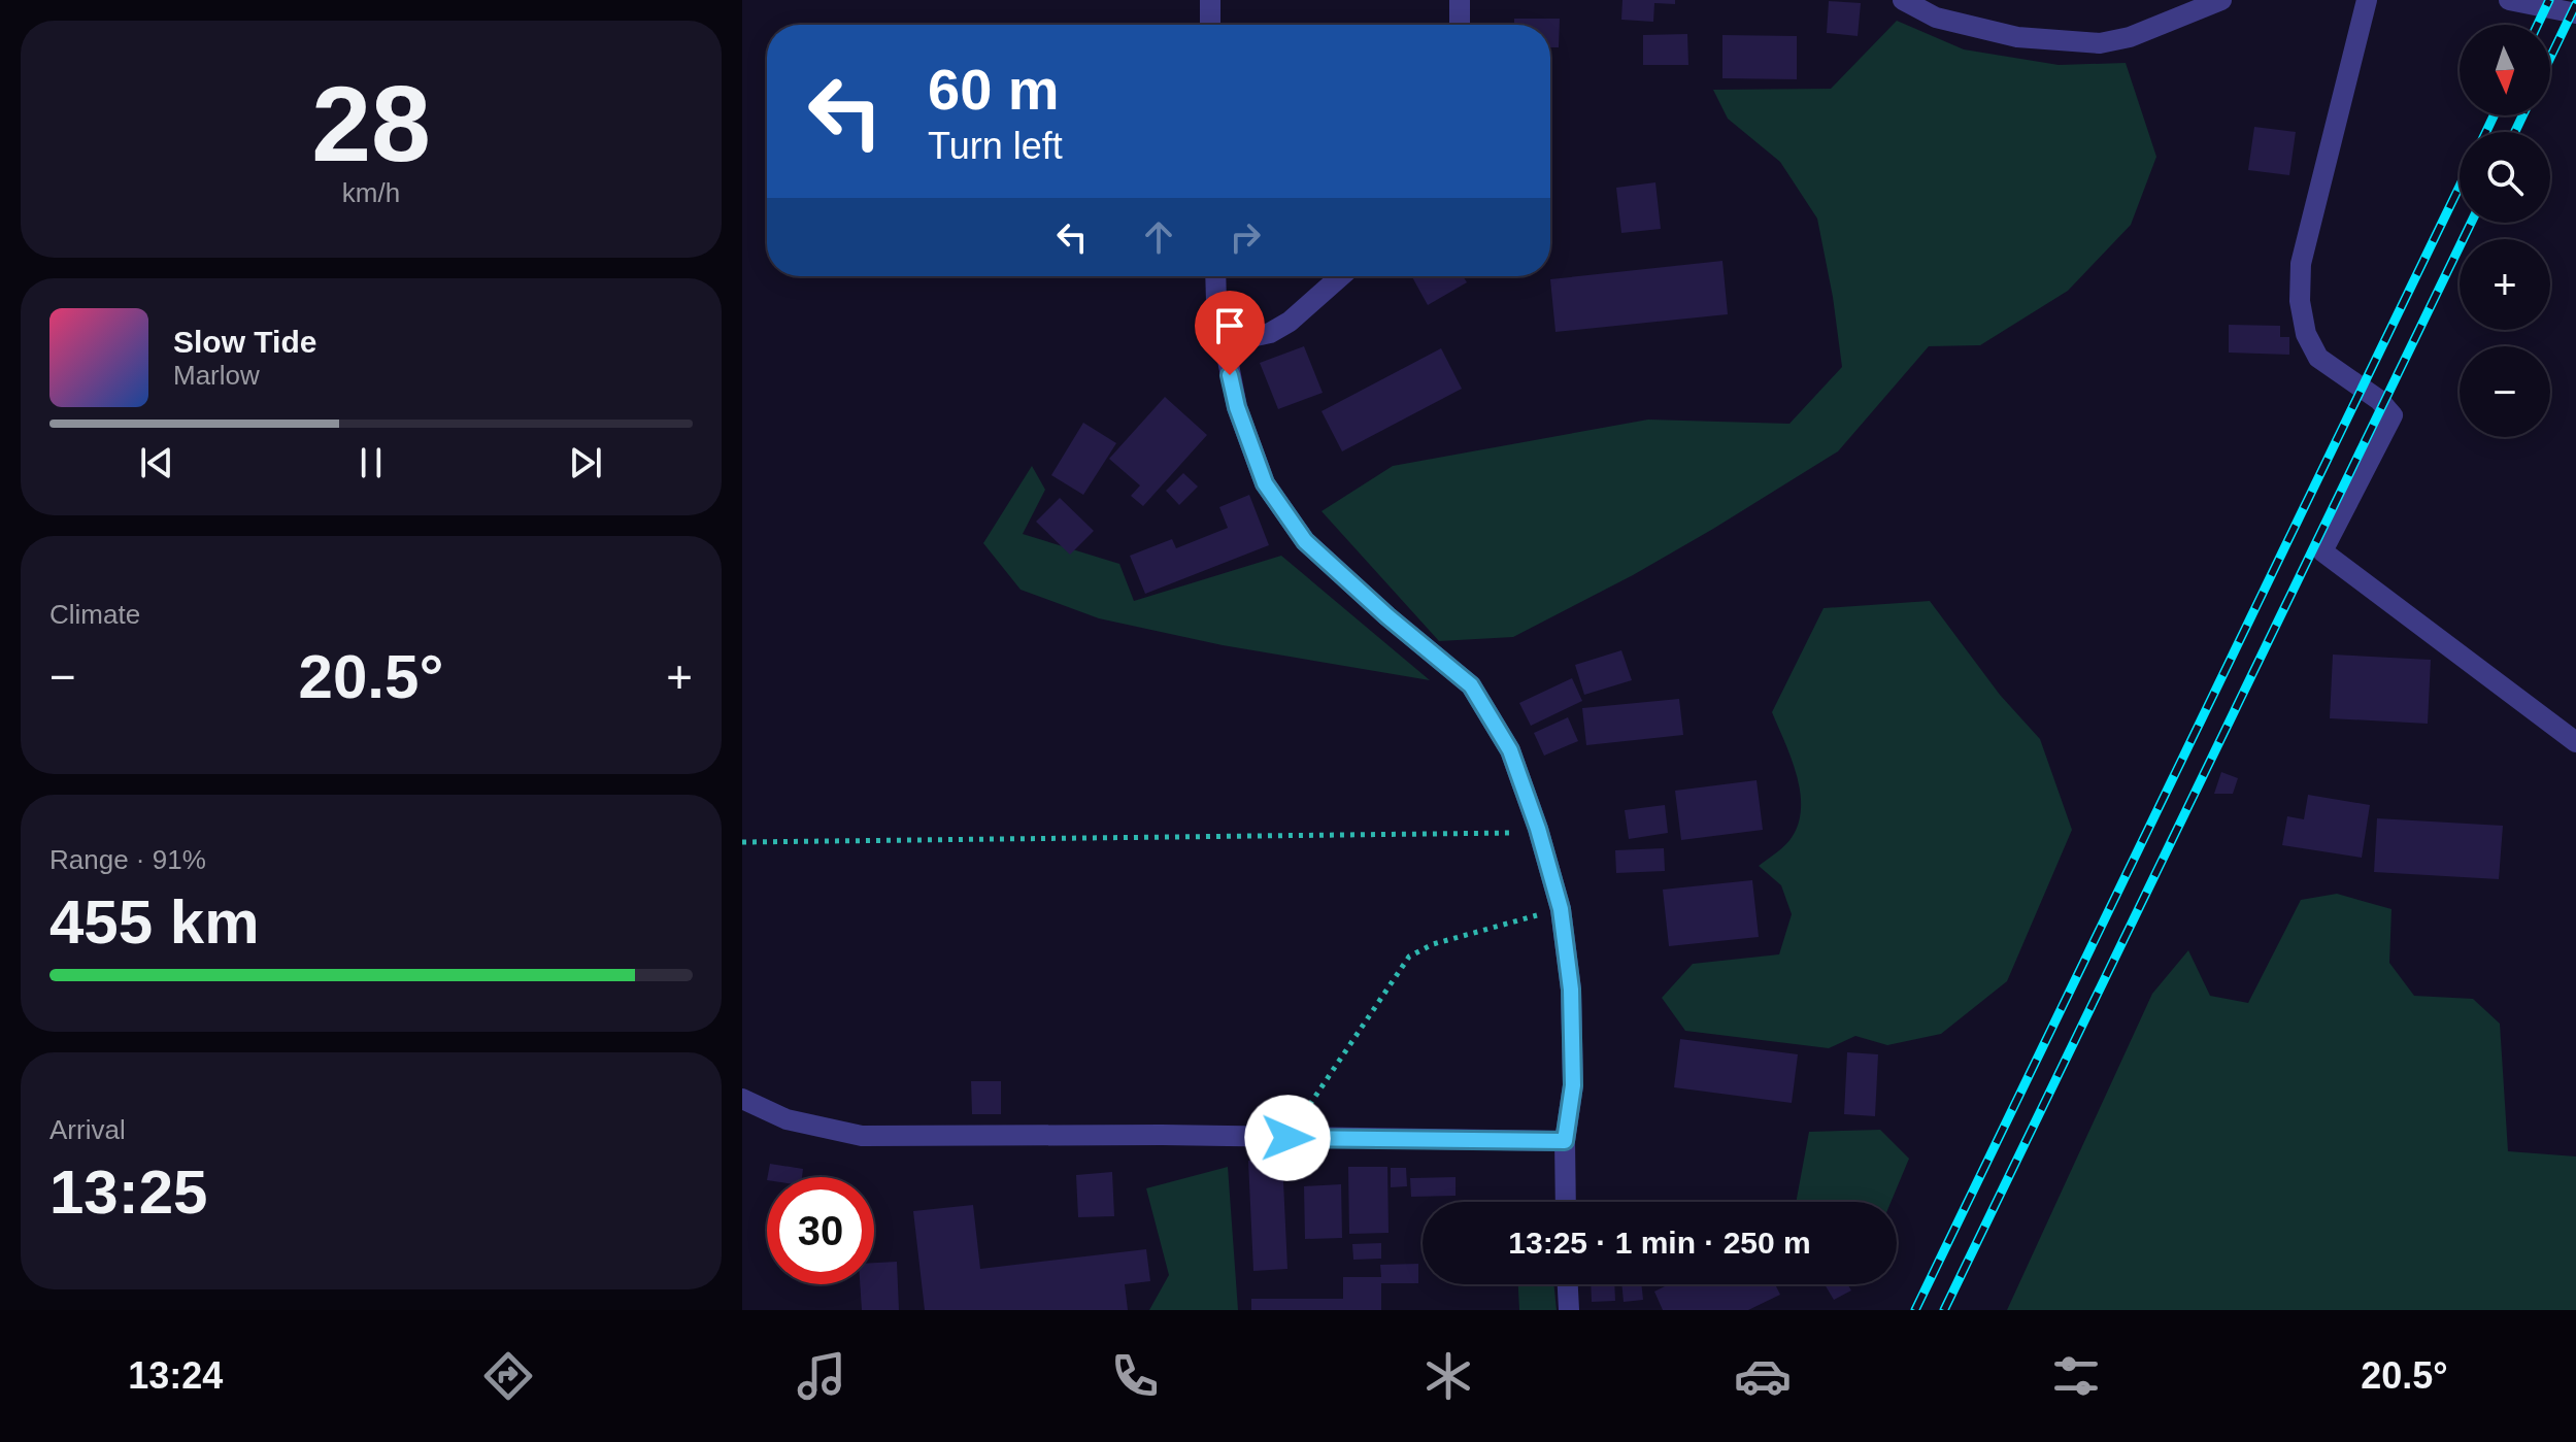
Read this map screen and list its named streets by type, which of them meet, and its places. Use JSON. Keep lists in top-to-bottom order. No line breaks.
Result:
{"north":"bottom","page":{"tile":[["28","km/h"],"Climate",["Range · 91%","455 km"],["Arrival","13:25"]],"map_buttons":["+","−"],"turn":["60 m","Turn left"],"song":["Slow Tide","Marlow"],"heat":["−","20.5°","+"],"limit":"30","trip":"13:25 · 1 min · 250 m","tabs":["13:24","20.5°"]}}
